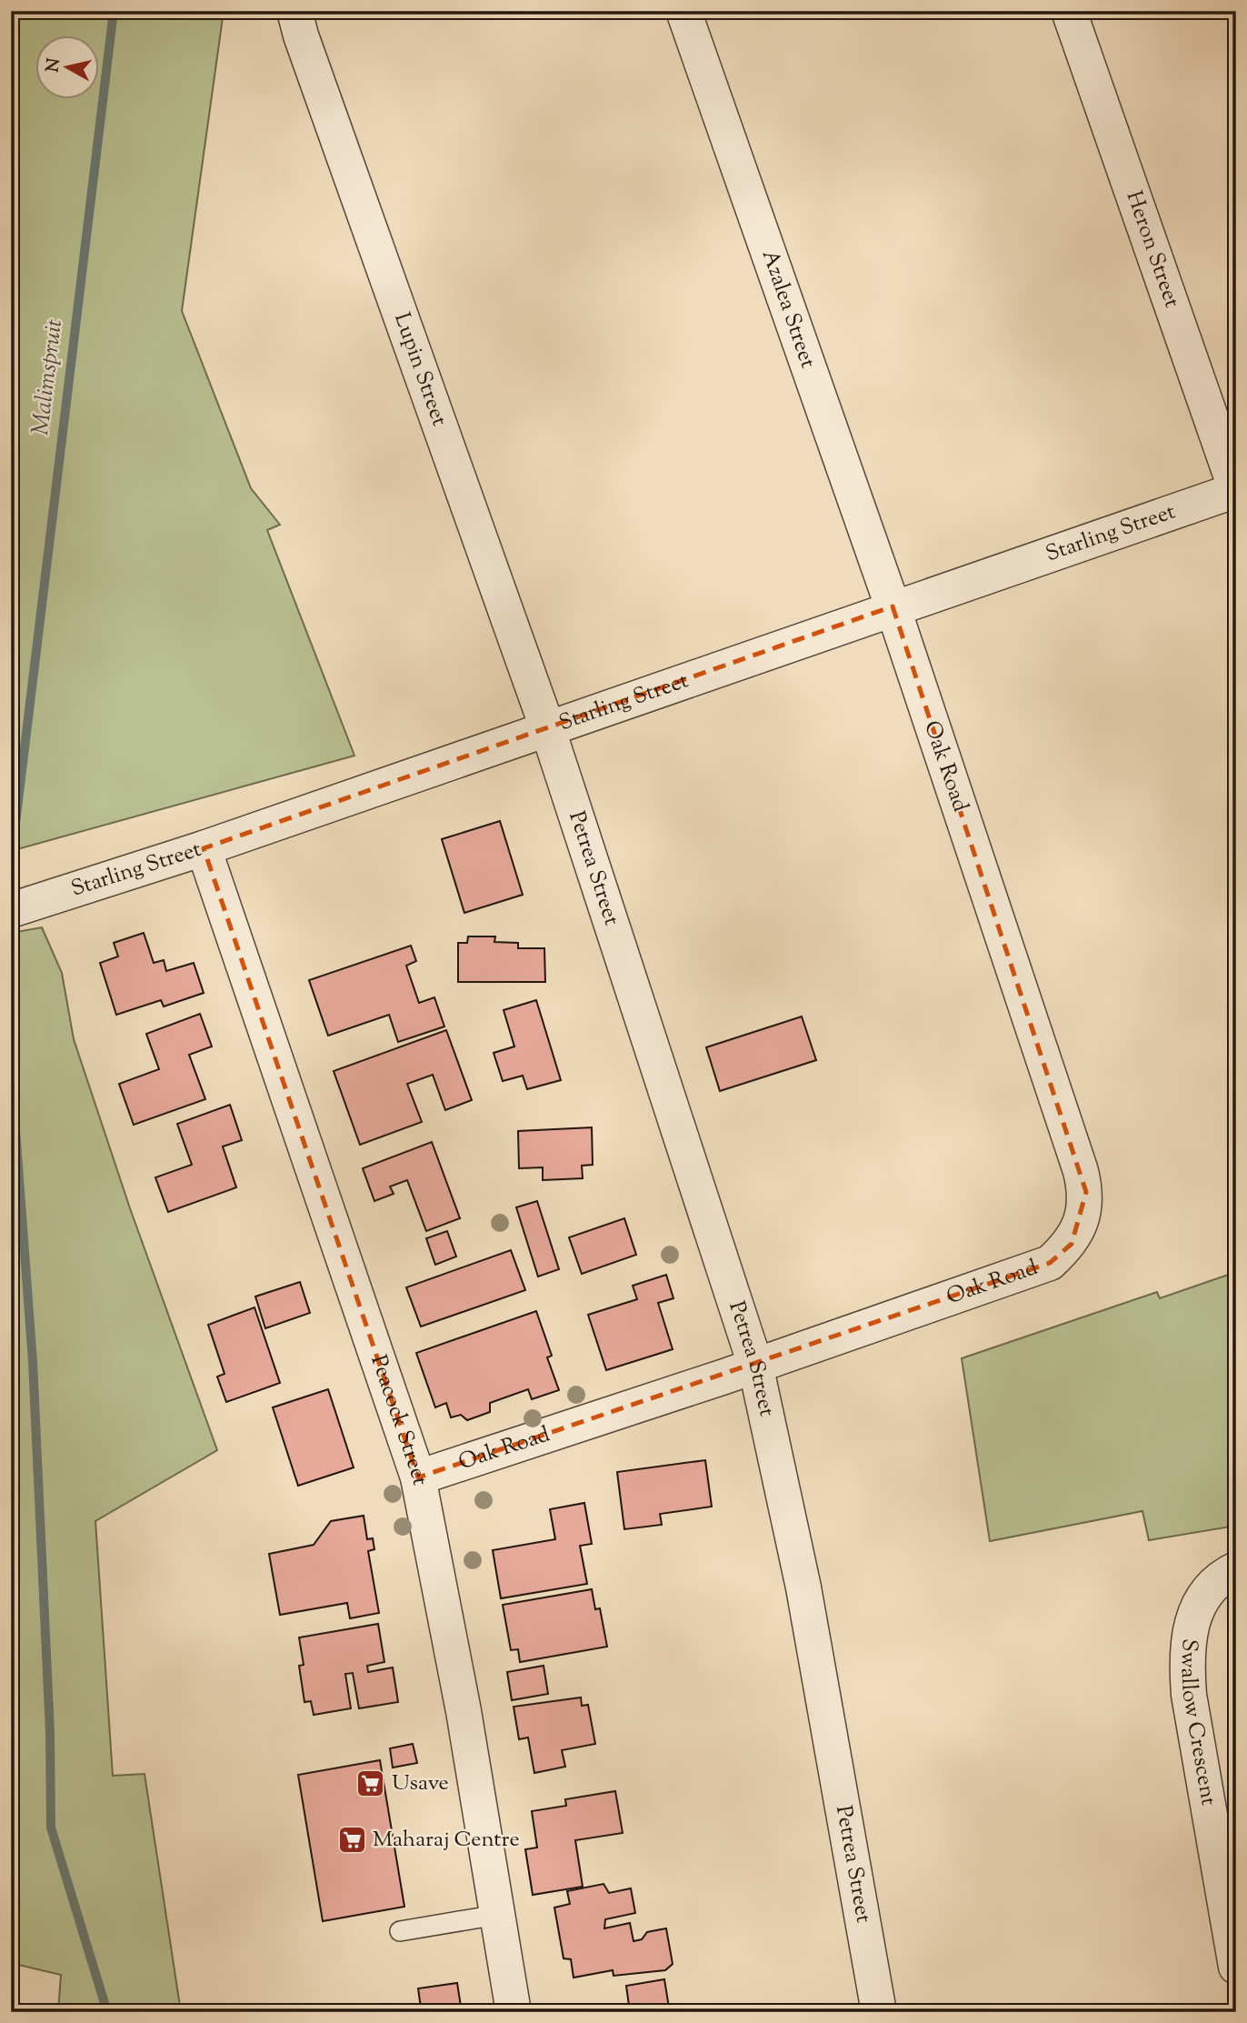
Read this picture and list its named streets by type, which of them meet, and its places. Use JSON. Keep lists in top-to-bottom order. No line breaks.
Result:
{"streets":{"street":["Heron Street","Azalea Street","Lupin Street","Starling Street","Oak Road","Petrea Street","Peacock Street","Swallow Crescent"]},"crossings":[["Heron Street","Starling Street"],["Azalea Street","Starling Street"],["Azalea Street","Oak Road"],["Lupin Street","Starling Street"],["Lupin Street","Petrea Street"],["Starling Street","Oak Road"],["Starling Street","Petrea Street"],["Starling Street","Peacock Street"],["Oak Road","Petrea Street"],["Oak Road","Peacock Street"]],"water":["Malimspruit"],"places":{"supermarket":["Usave","Maharaj Centre"]},"north":"left"}
